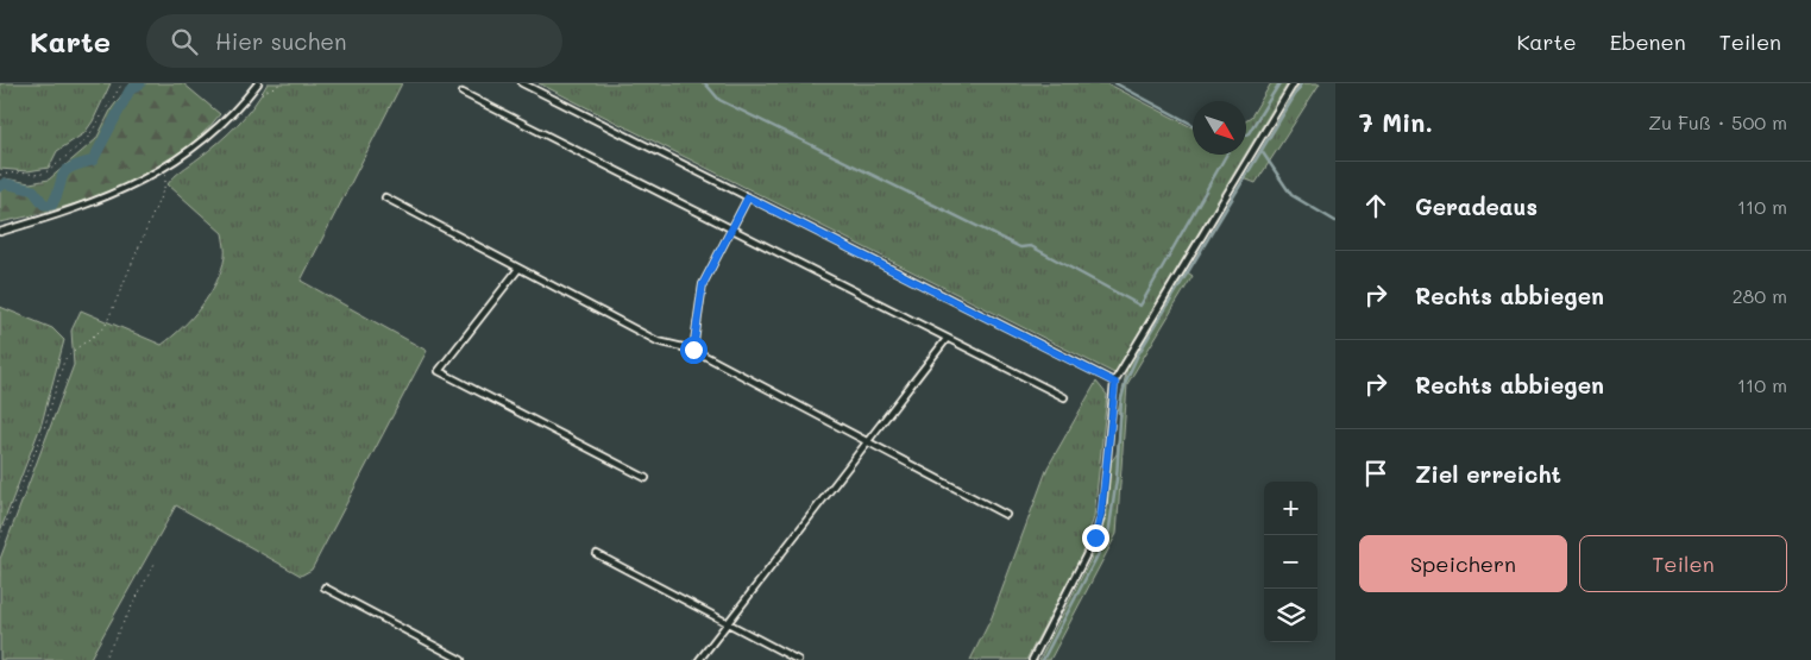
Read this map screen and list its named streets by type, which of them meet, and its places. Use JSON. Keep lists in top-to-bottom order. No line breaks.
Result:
{"north":"bottom right","page":{"header":"Karte","search":"Hier suchen","nav":["Karte","Ebenen","Teilen"],"heading":["7 Min.","Zu Fuß · 500 m"],"list":[["Geradeaus","110 m"],["Rechts abbiegen","280 m"],["Rechts abbiegen","110 m"],"Ziel erreicht"],"map_buttons":["+","−"],"buttons":["Speichern","Teilen"]}}
